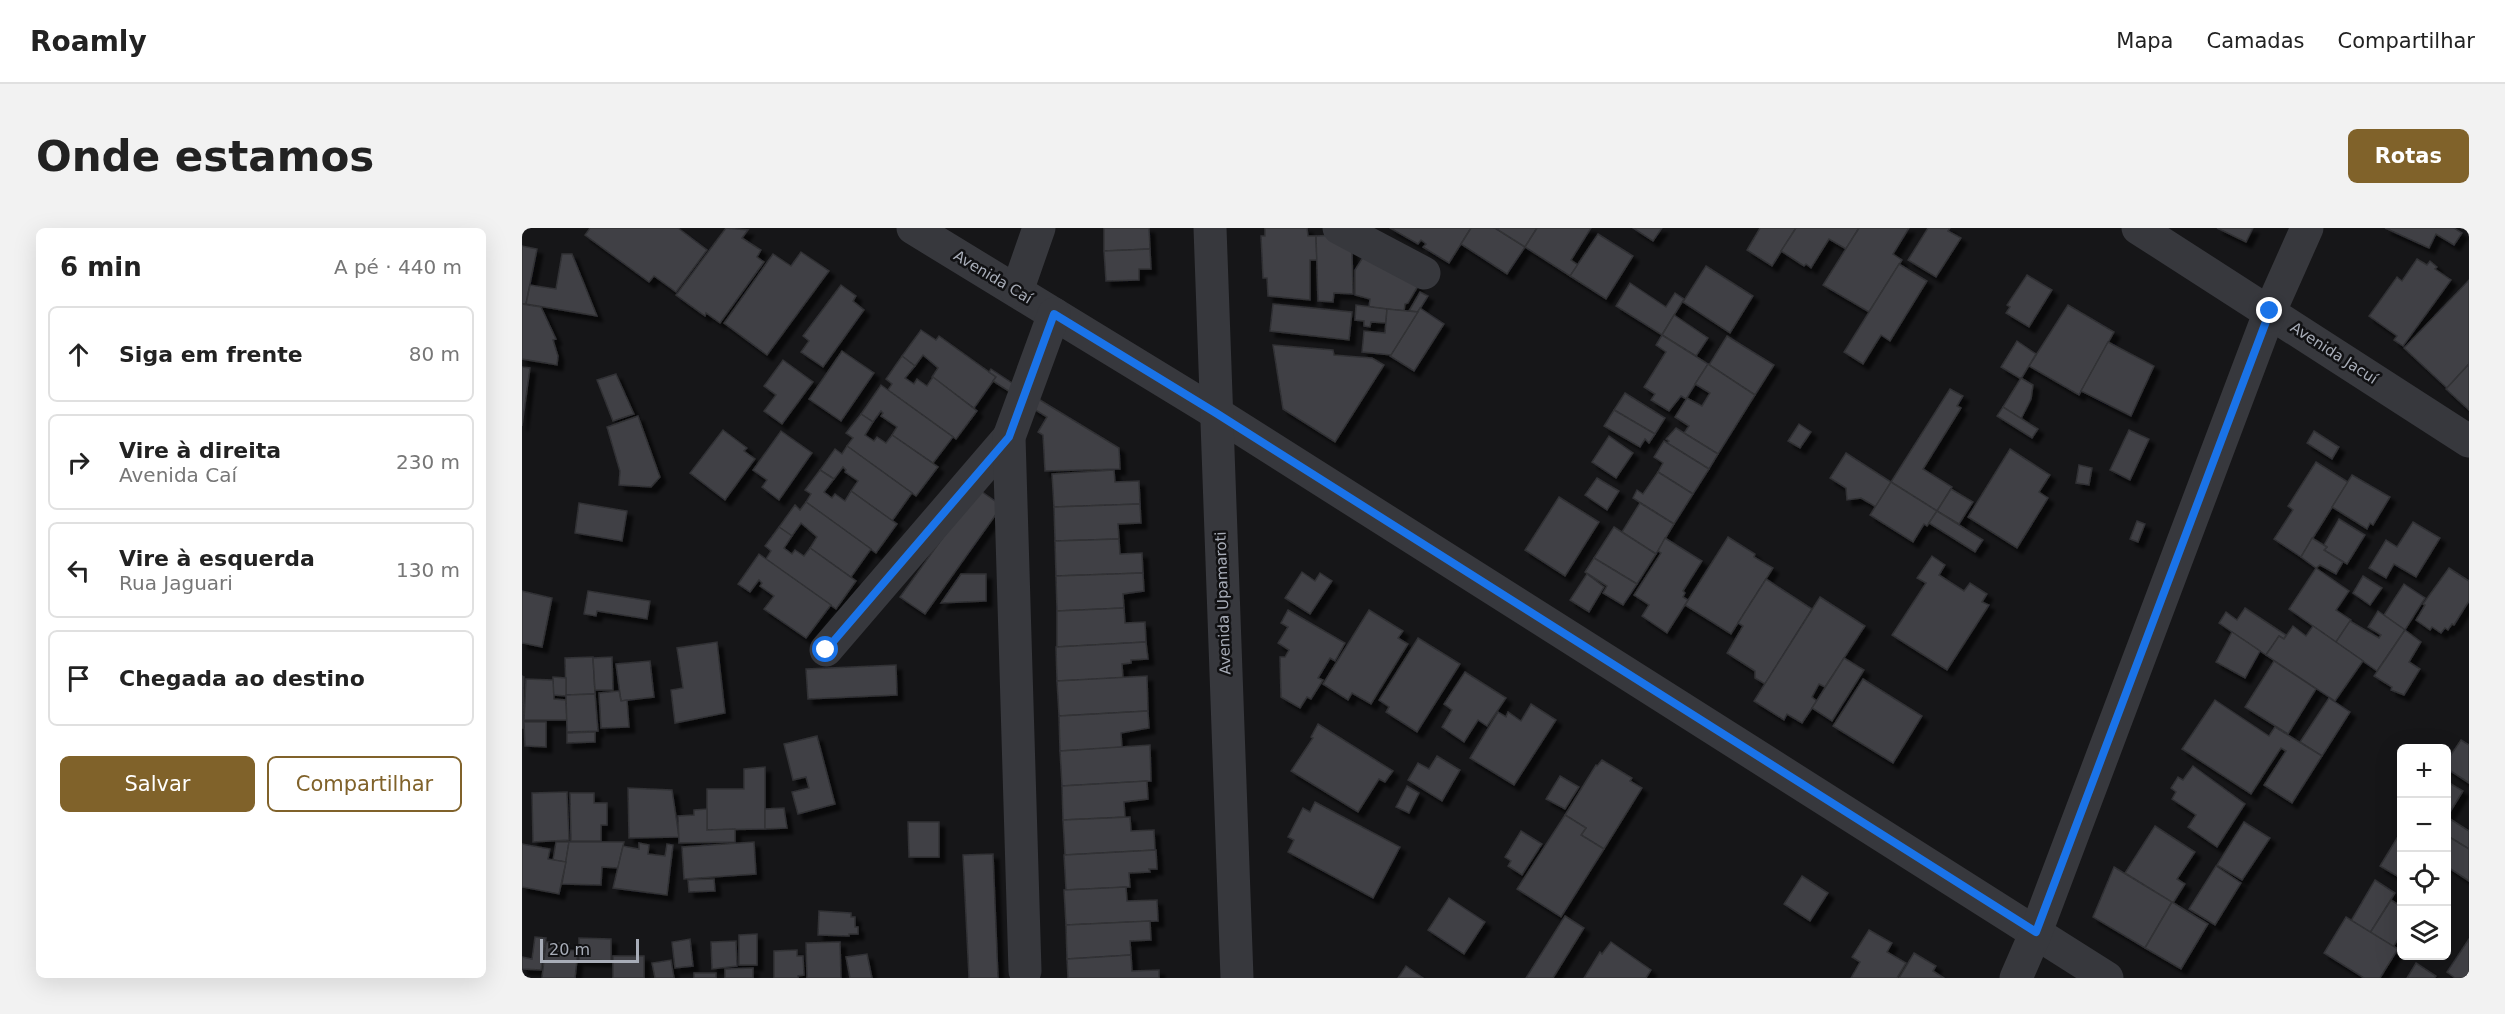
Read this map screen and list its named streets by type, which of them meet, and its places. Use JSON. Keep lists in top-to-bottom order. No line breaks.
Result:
{"streets":{"street":["Avenida Caí","Avenida Jacuí","Avenida Upamaroti"]},"crossings":[["Avenida Caí","Avenida Upamaroti"]],"scale_bar":"20 m","page":{"header":"Roamly","nav":["Mapa","Camadas","Compartilhar"],"buttons":["Rotas",["Salvar","Compartilhar"]],"title":"Onde estamos","heading":["6 min","A pé · 440 m"],"list":[["Siga em frente","80 m"],["Vire à direita","Avenida Caí","230 m"],["Vire à esquerda","Rua Jaguari","130 m"],"Chegada ao destino"],"map_buttons":["+","−"],"scale":"20 m"}}
